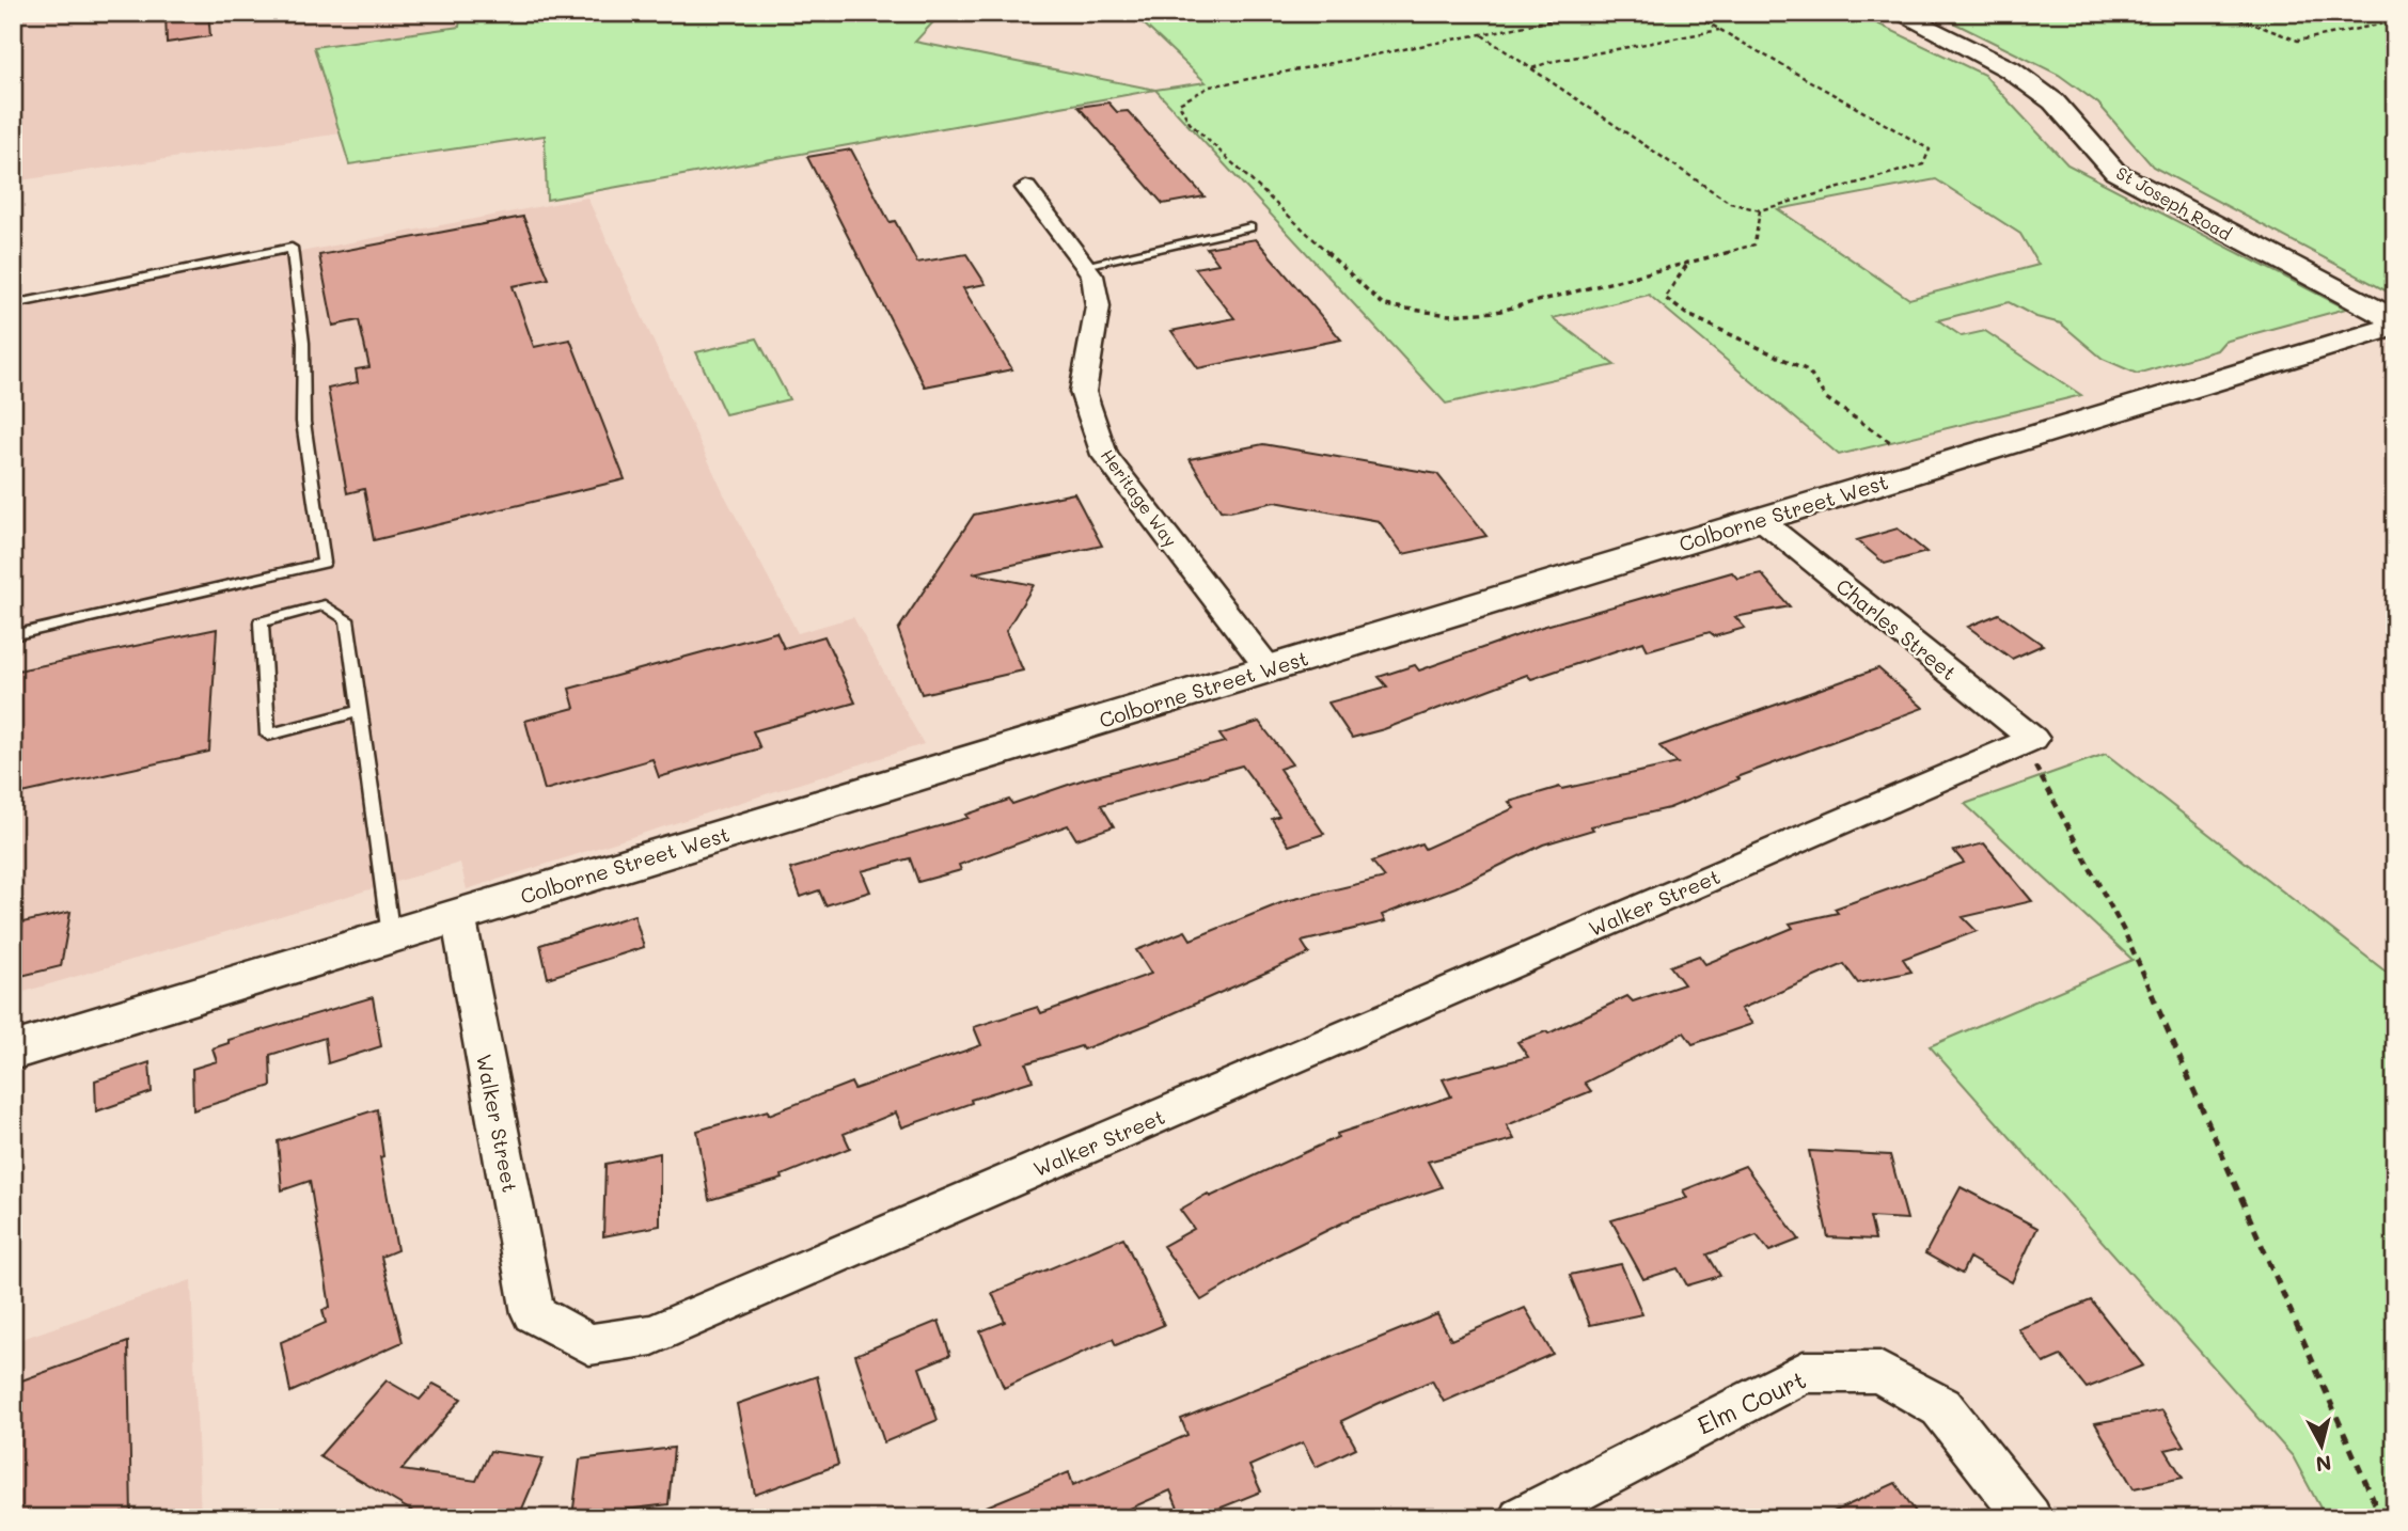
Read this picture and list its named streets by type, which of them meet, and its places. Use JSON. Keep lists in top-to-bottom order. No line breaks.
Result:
{"streets":{"street":["St Joseph Road","Heritage Way","Colborne Street West","Charles Street","Walker Street","Elm Court"]},"crossings":[["St Joseph Road","Colborne Street West"],["Heritage Way","Colborne Street West"],["Colborne Street West","Charles Street"],["Colborne Street West","Walker Street"],["Charles Street","Walker Street"]],"north":"bottom"}
